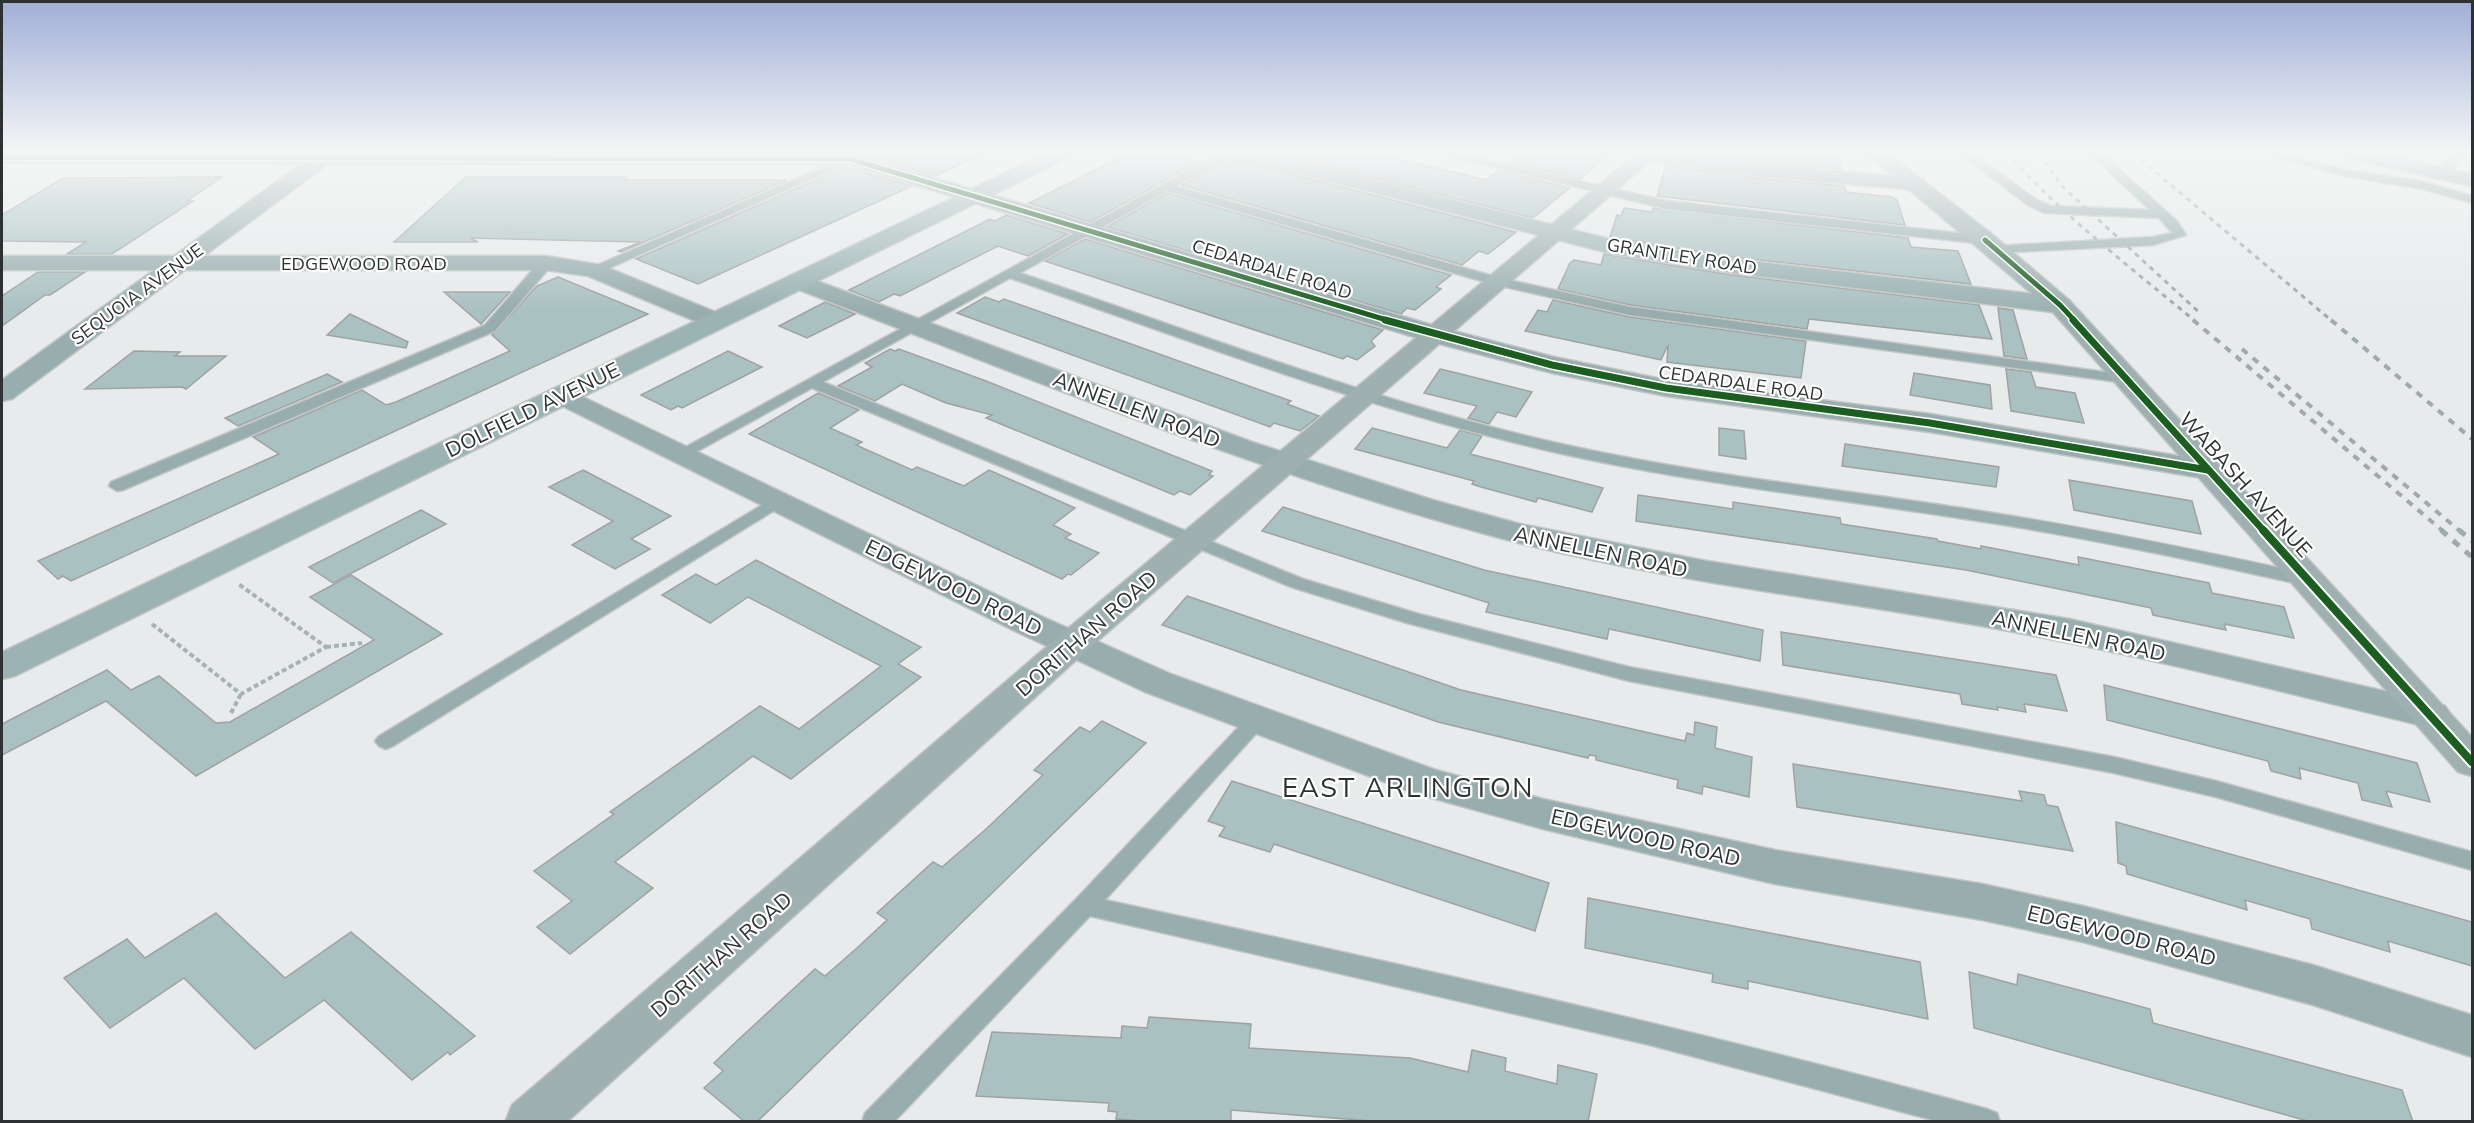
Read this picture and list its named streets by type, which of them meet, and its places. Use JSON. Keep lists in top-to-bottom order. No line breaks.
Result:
{"streets":{"main road":["WABASH AVENUE","DORITHAN ROAD"],"street":["GRANTLEY ROAD","EDGEWOOD ROAD","CEDARDALE ROAD","SEQUOIA AVENUE","DOLFIELD AVENUE","ANNELLEN ROAD"]},"crossings":[["GRANTLEY ROAD","WABASH AVENUE"],["GRANTLEY ROAD","DORITHAN ROAD"],["EDGEWOOD ROAD","SEQUOIA AVENUE"],["EDGEWOOD ROAD","DOLFIELD AVENUE"],["EDGEWOOD ROAD","DORITHAN ROAD"],["CEDARDALE ROAD","WABASH AVENUE"],["CEDARDALE ROAD","DORITHAN ROAD"],["DOLFIELD AVENUE","ANNELLEN ROAD"],["ANNELLEN ROAD","WABASH AVENUE"],["ANNELLEN ROAD","DORITHAN ROAD"]],"districts":["EAST ARLINGTON"]}
